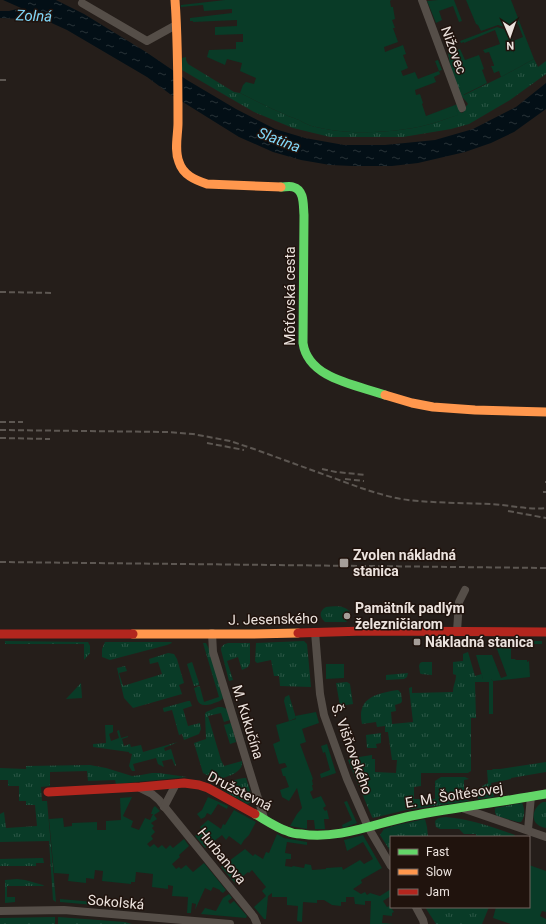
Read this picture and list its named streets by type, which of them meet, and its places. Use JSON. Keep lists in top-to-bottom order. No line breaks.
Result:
{"streets":{"street":["Nižovec","Môťovská cesta","J. Jesenského","M. Kukučína","Š. Višňovského","Družstevná","E. M. Šoltésovej","Hurbanova","Sokolská"]},"crossings":[["J. Jesenského","M. Kukučína"],["J. Jesenského","Š. Višňovského"],["M. Kukučína","Družstevná"],["Š. Višňovského","Družstevná"],["Š. Višňovského","E. M. Šoltésovej"],["Družstevná","E. M. Šoltésovej"],["Družstevná","Hurbanova"]],"water":["Zolná","Slatina"],"places":{"transit":["Zvolen nákladná stanica","Nákladná stanica"],"other":["Pamätník padlým železničiarom"]},"legend":["Fast","Slow","Jam"],"north":"bottom"}
